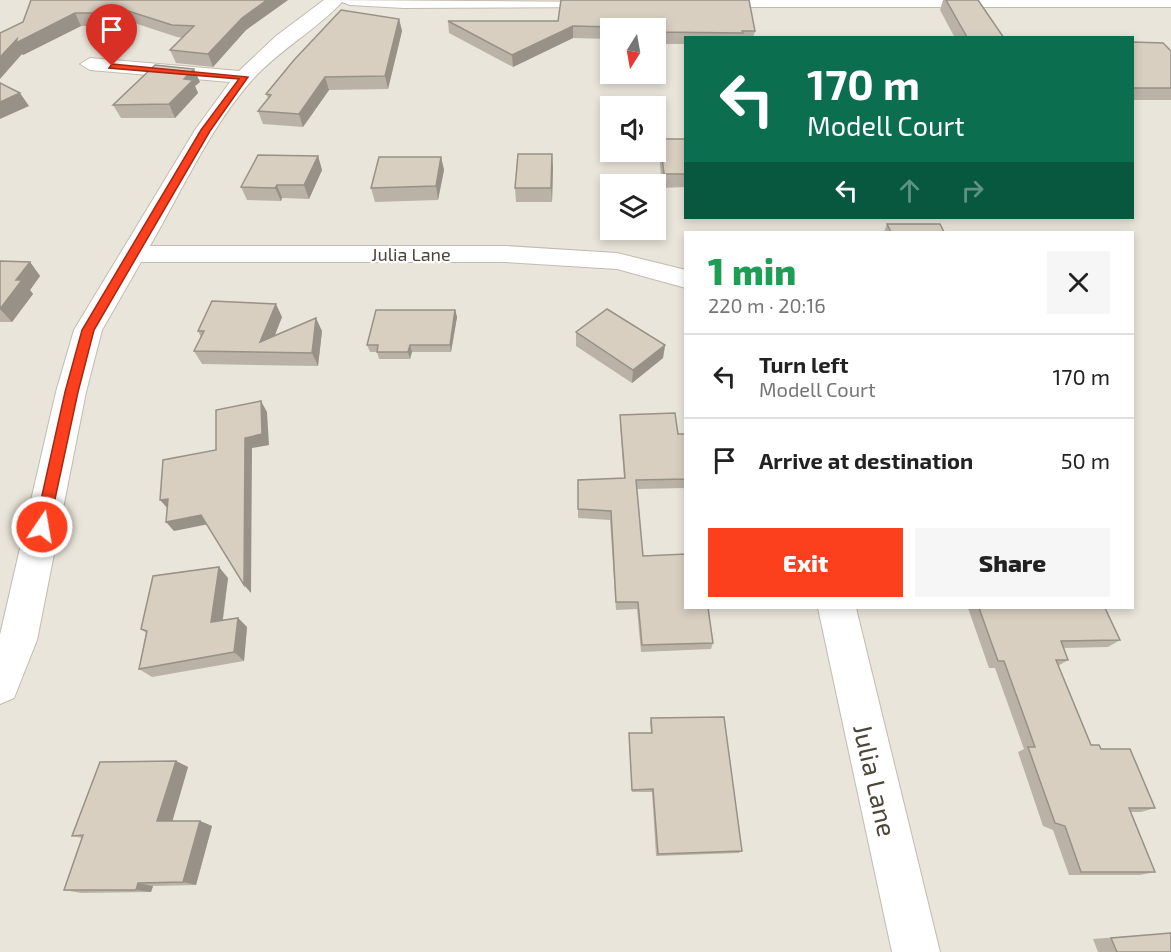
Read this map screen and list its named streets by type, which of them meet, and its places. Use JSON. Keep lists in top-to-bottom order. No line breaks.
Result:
{"streets":{"street":["Julia Lane"]},"north":"bottom","page":{"turn":["170 m","Modell Court"],"heading":["1 min","220 m · 20:16"],"list":[{"name":"Turn left","note":"Modell Court","value":"170 m"},{"name":"Arrive at destination","value":"50 m"}],"buttons":["Exit","Share"]}}
